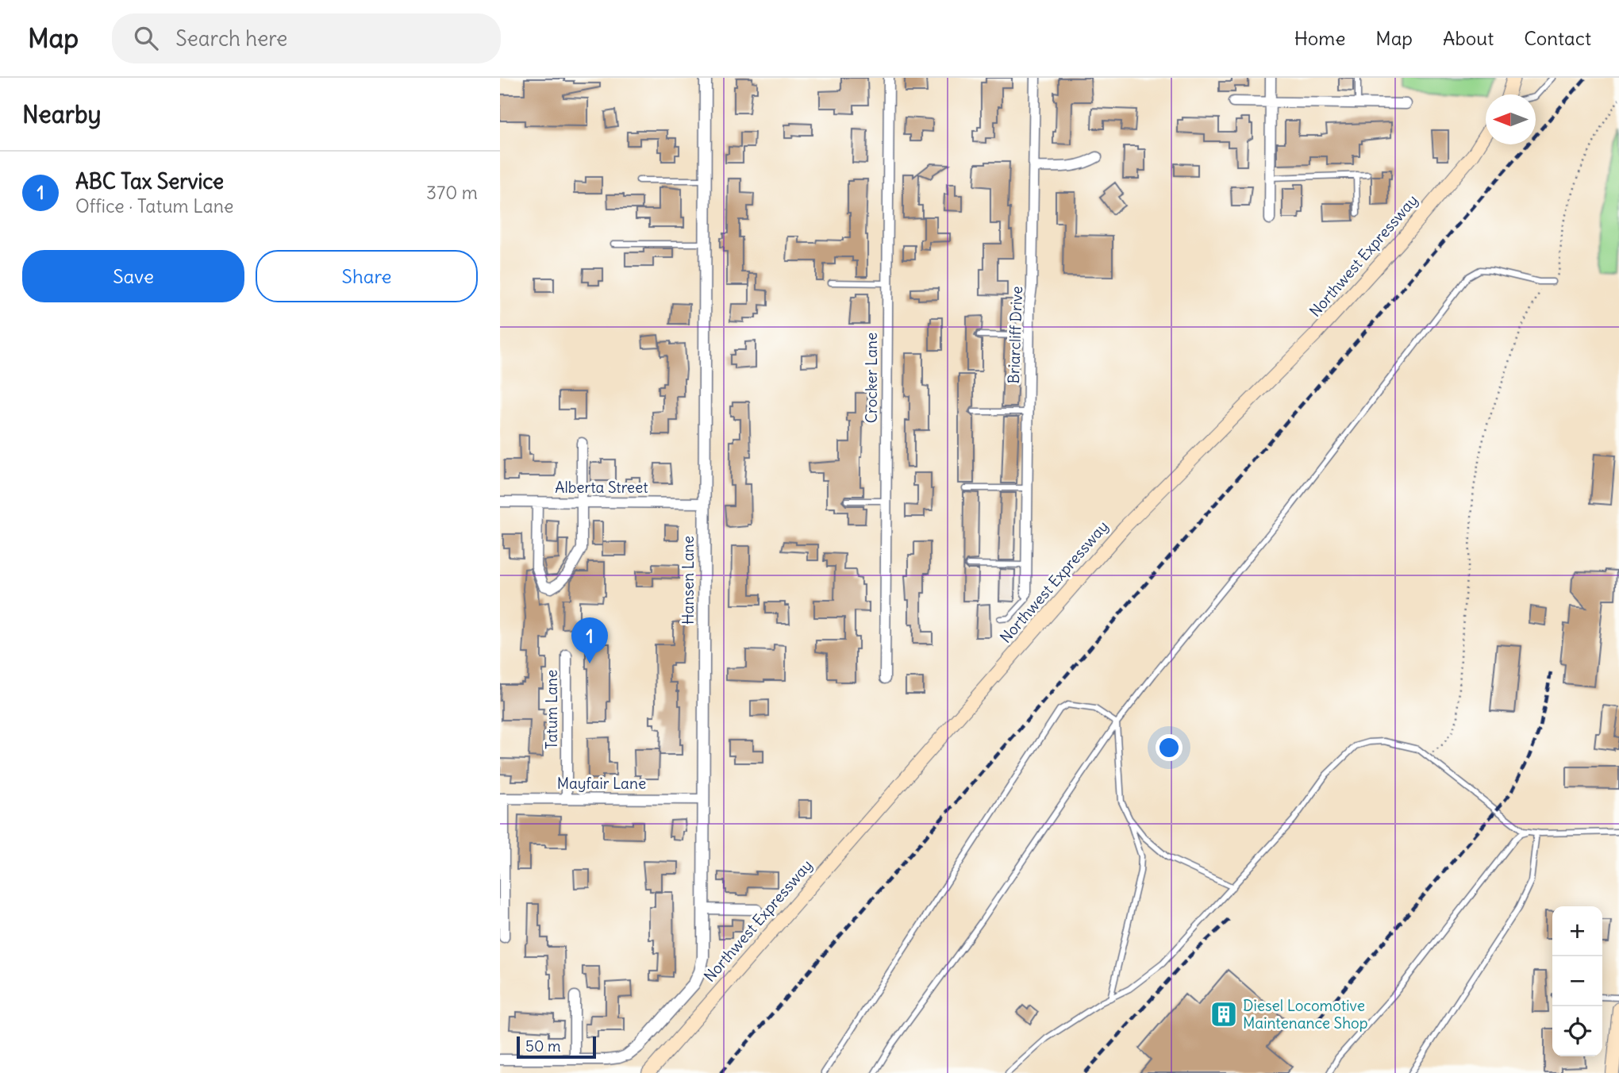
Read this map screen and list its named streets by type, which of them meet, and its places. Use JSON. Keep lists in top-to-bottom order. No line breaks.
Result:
{"streets":{"main road":["Northwest Expressway"],"street":["Briarcliff Drive","Crocker Lane","Alberta Street","Hansen Lane","Tatum Lane","Mayfair Lane"]},"crossings":[["Alberta Street","Hansen Lane"],["Hansen Lane","Mayfair Lane"],["Tatum Lane","Mayfair Lane"]],"places":{"building":["Diesel Locomotive Maintenance Shop"]},"scale_bar":"50 m","north":"left","page":{"header":"Map","search":"Search here","nav":["Home","Map","About","Contact"],"heading":"Nearby","list":[{"mark":"1","name":"ABC Tax Service","note":"Office · Tatum Lane","value":"370 m"}],"buttons":["Save","Share"],"pins":"1","map_buttons":["+","−"],"scale":"50 m"}}
